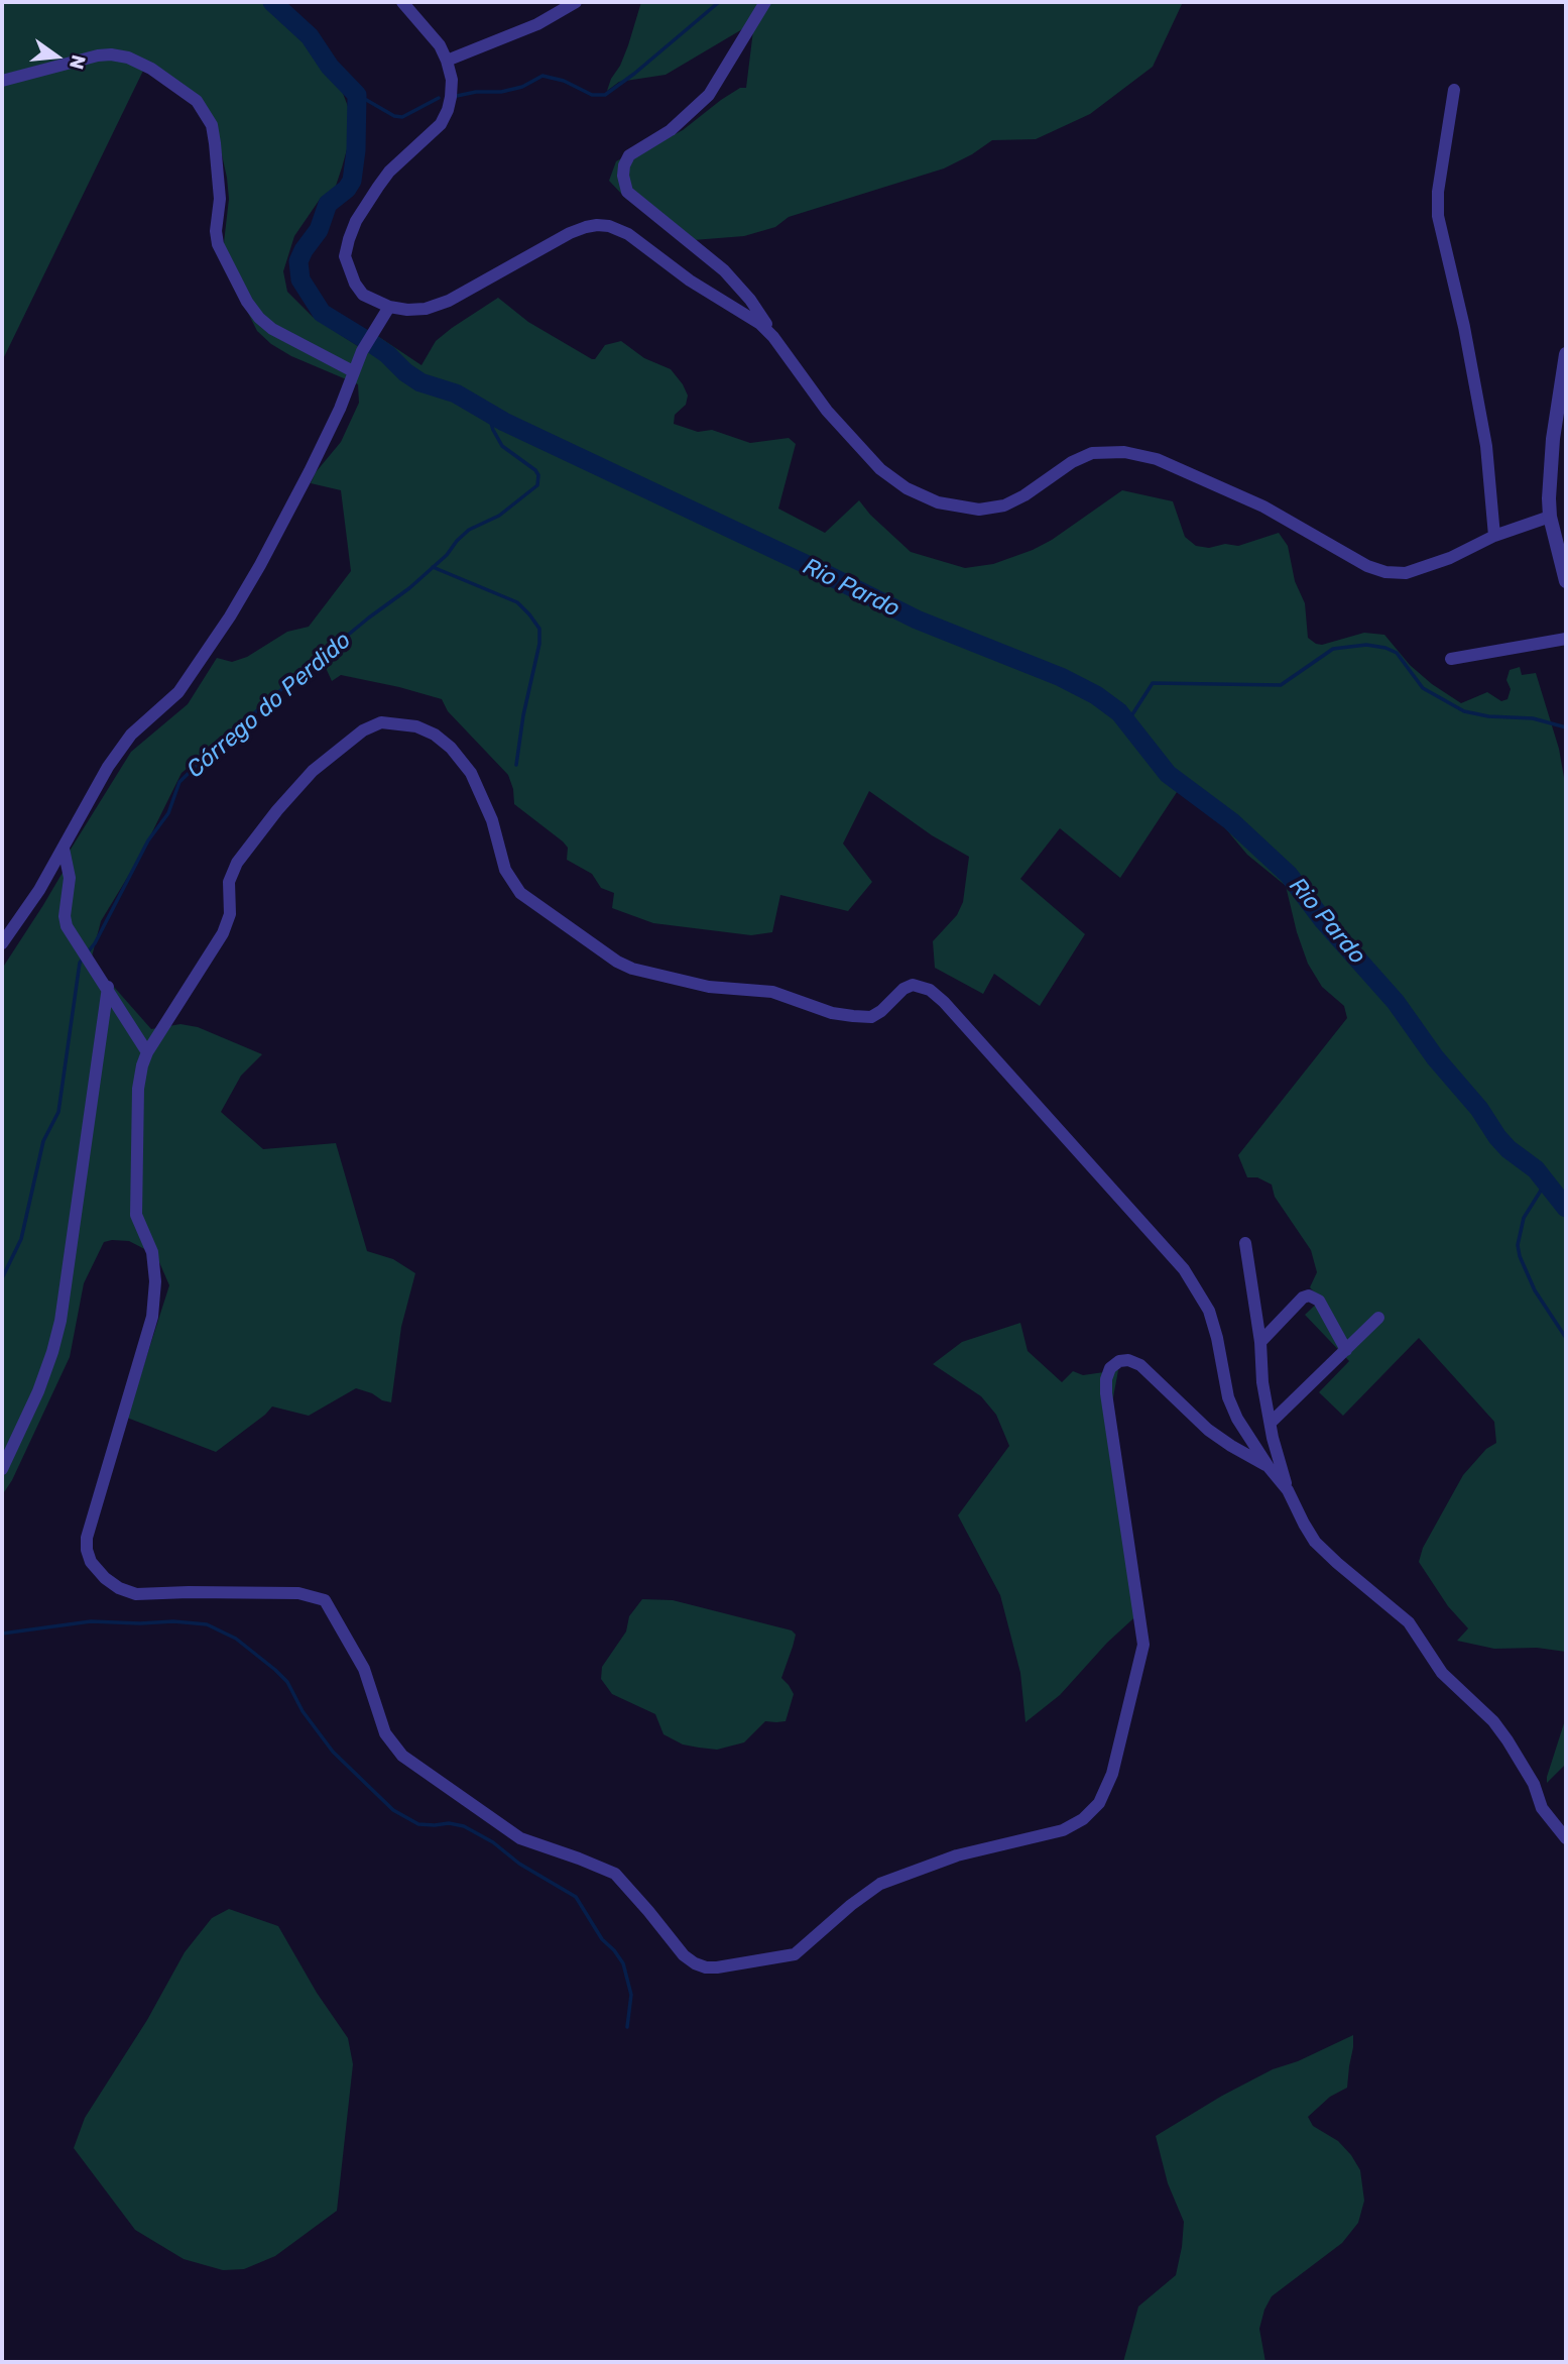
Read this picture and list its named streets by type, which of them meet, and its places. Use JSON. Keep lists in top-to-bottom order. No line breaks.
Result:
{"water":["Rio Pardo","Córrego do Perdido"],"north":"right"}
